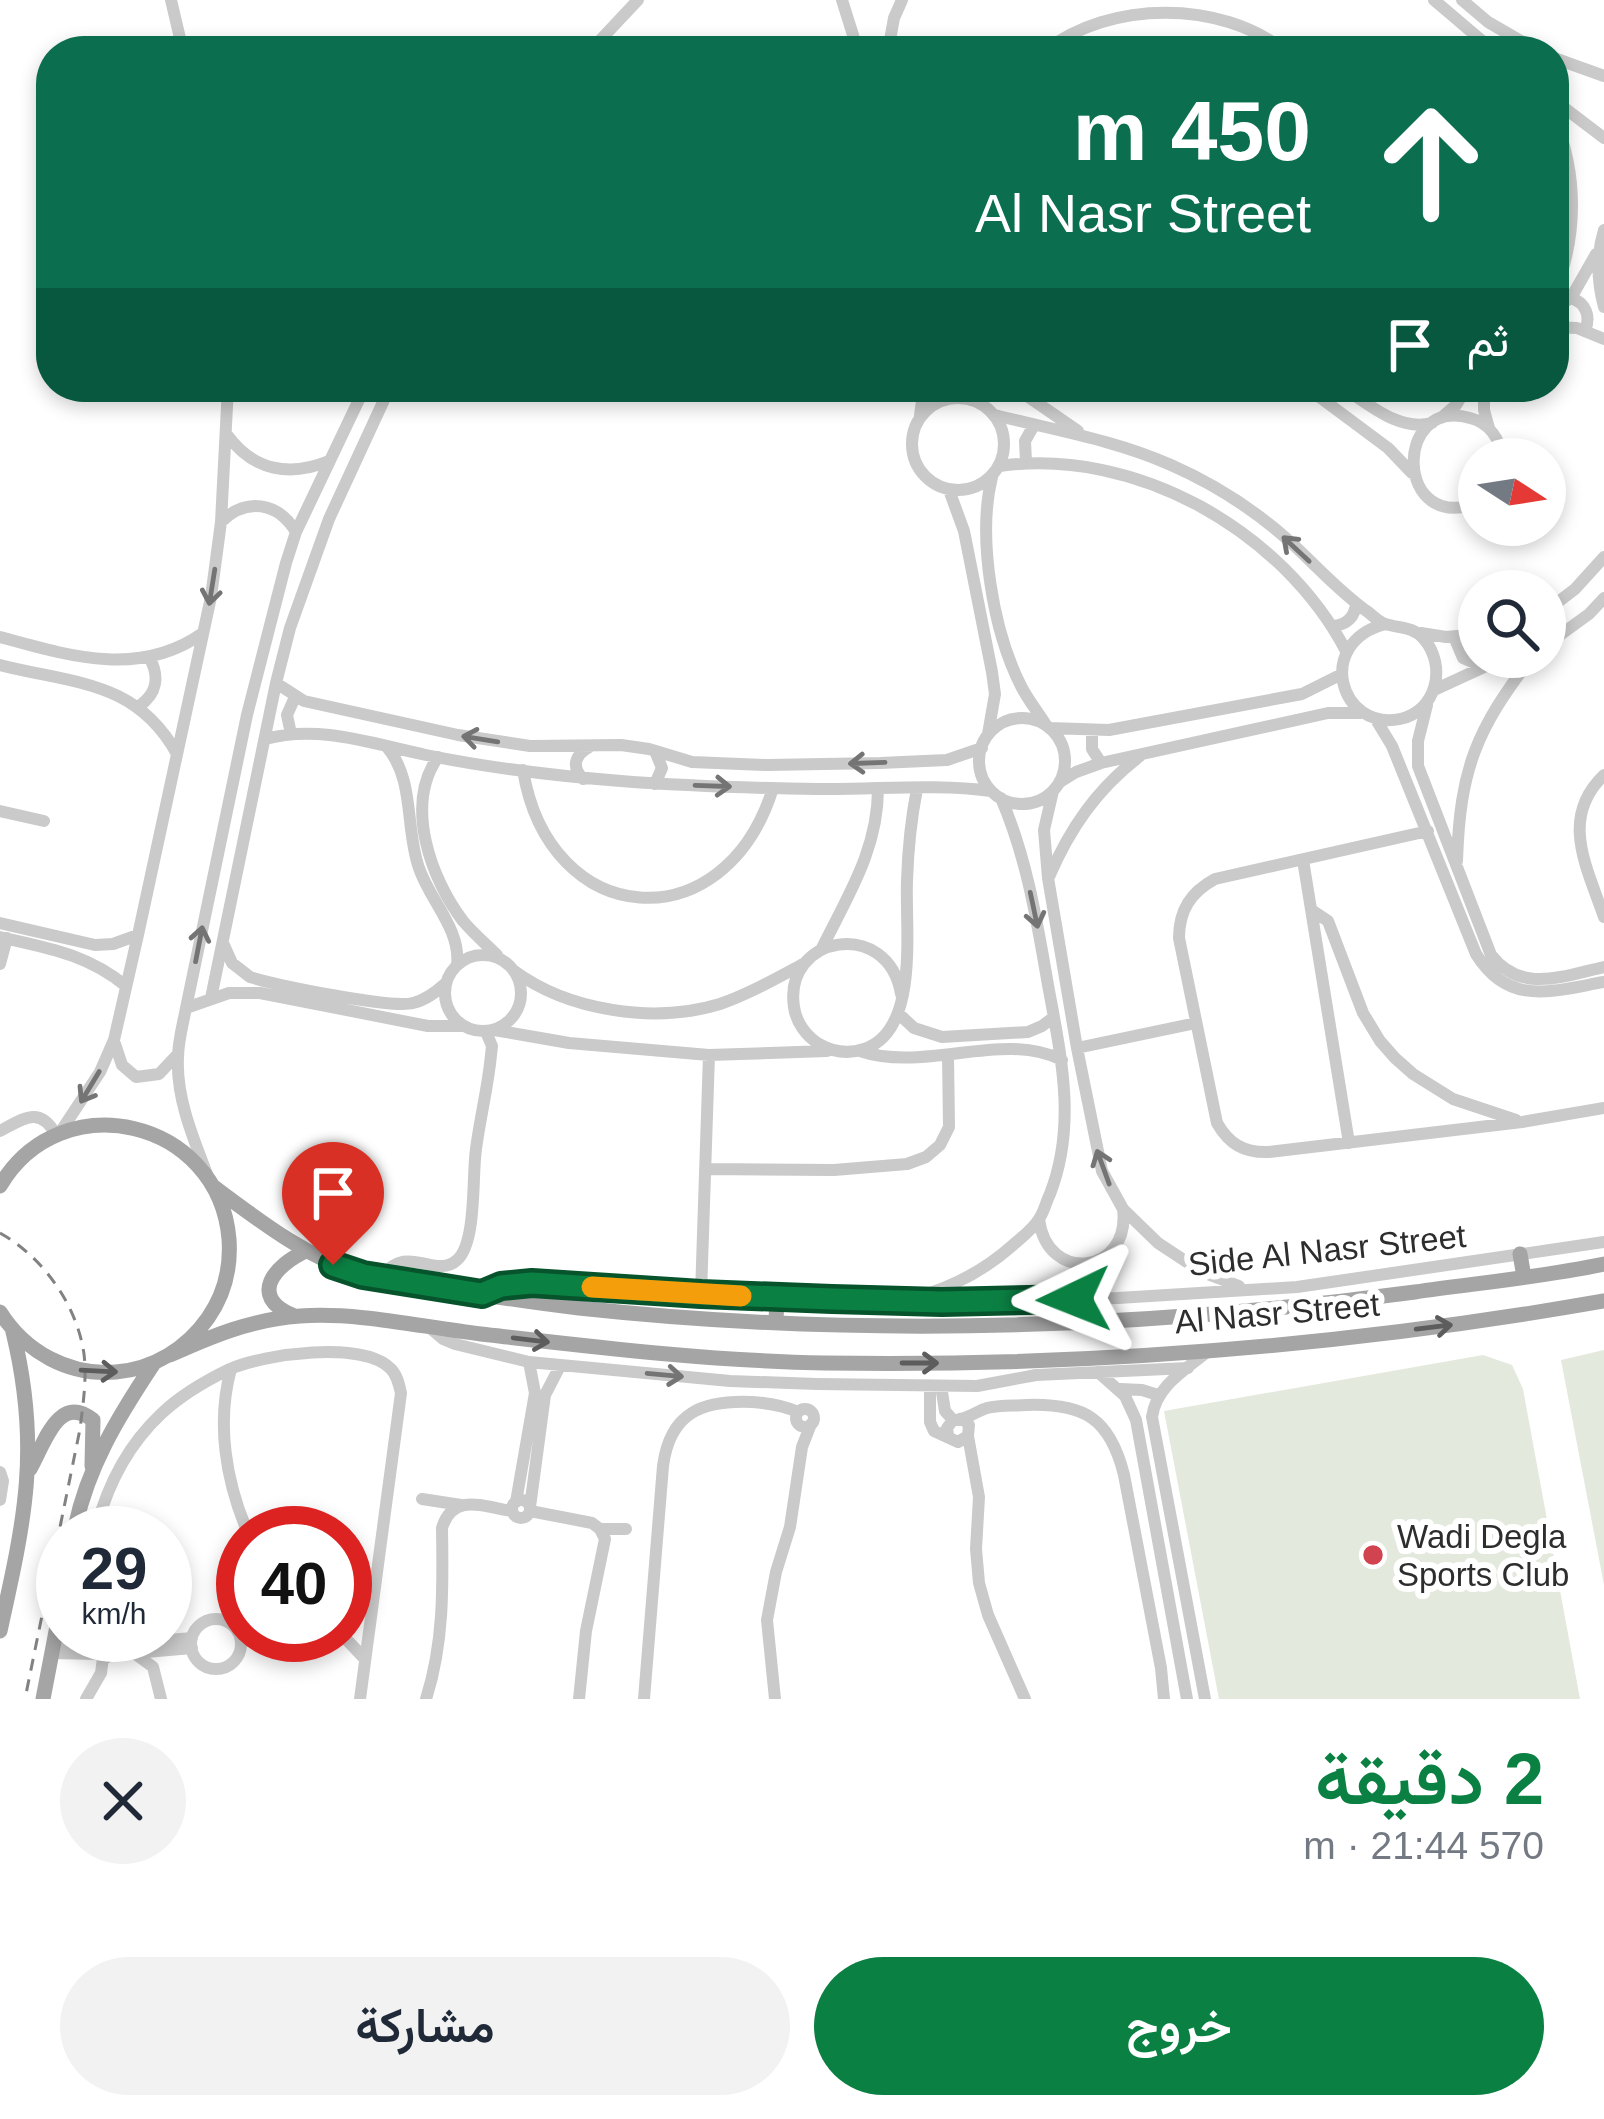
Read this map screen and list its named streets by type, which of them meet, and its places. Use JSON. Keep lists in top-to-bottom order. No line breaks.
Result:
{"streets":{"main road":["Al Nasr Street"],"street":["Side Al Nasr Street"]},"crossings":[["Side Al Nasr Street","Al Nasr Street"]],"places":["Wadi Degla Sports Club"],"north":"right","page":{"turn":["450 m","Al Nasr Street"],"then":"ثم","speed":"29 km/h","limit":"40","heading":["2 دقيقة","570 m · 21:44"],"buttons":["خروج","مشاركة"]}}
